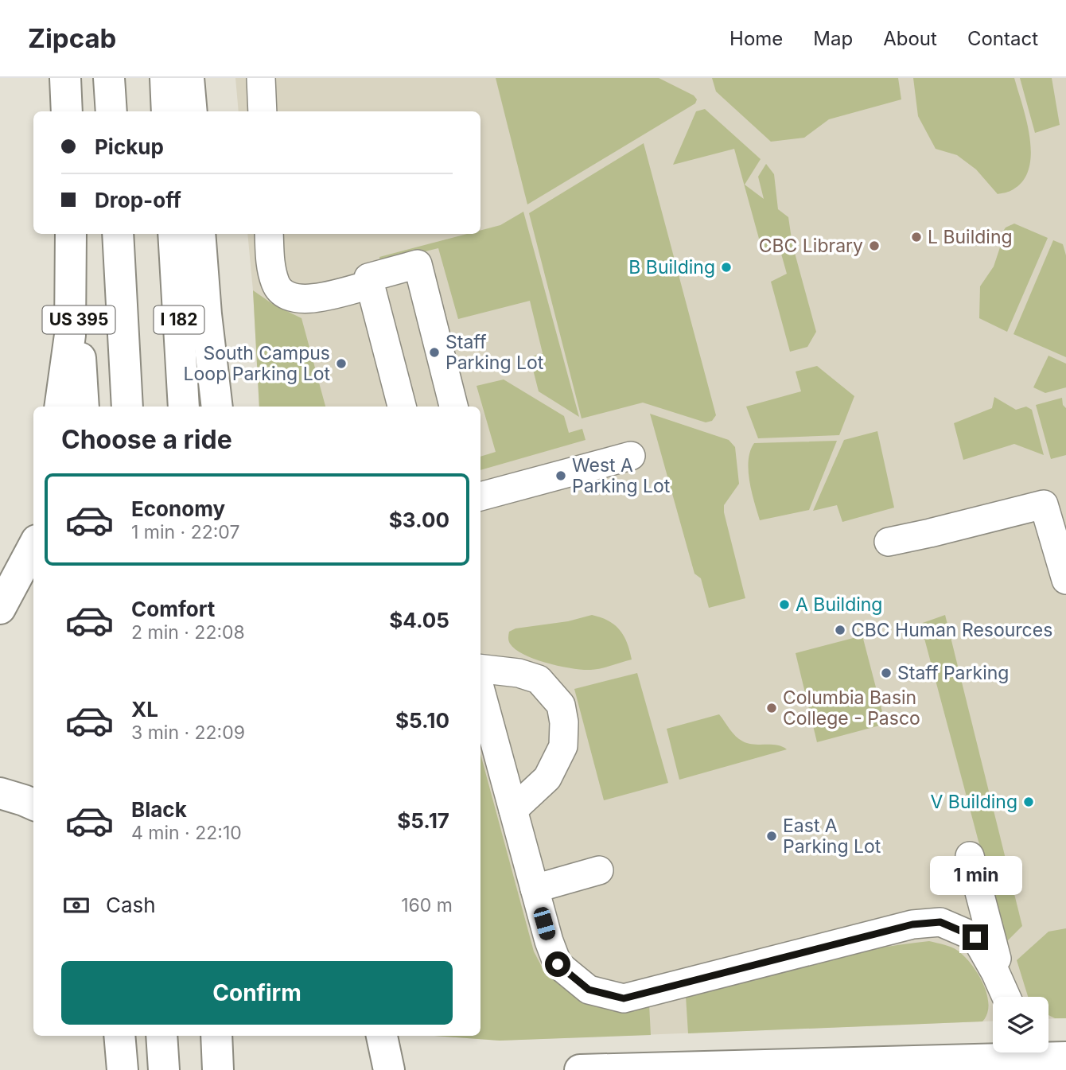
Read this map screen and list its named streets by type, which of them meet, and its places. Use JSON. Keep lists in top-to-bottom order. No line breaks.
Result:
{"streets":{"main road":["US 395","I 182"]},"places":["L Building","CBC Library","B Building","Staff Parking Lot","South Campus Loop Parking Lot","West A Parking Lot","A Building","CBC Human Resources","Staff Parking","Columbia Basin College - Pasco","V Building","East A Parking Lot"],"page":{"header":"Zipcab","nav":["Home","Map","About","Contact"],"banner":["Pickup","Drop-off"],"heading":"Choose a ride","list":[{"name":"Economy","note":"1 min · 22:07","value":"$3.00"},{"name":"Comfort","note":"2 min · 22:08","value":"$4.05"},{"name":"XL","note":"3 min · 22:09","value":"$5.10"},{"name":"Black","note":"4 min · 22:10","value":"$5.17"}],"bubble":"1 min","pay":["Cash","160 m"],"buttons":"Confirm"}}
